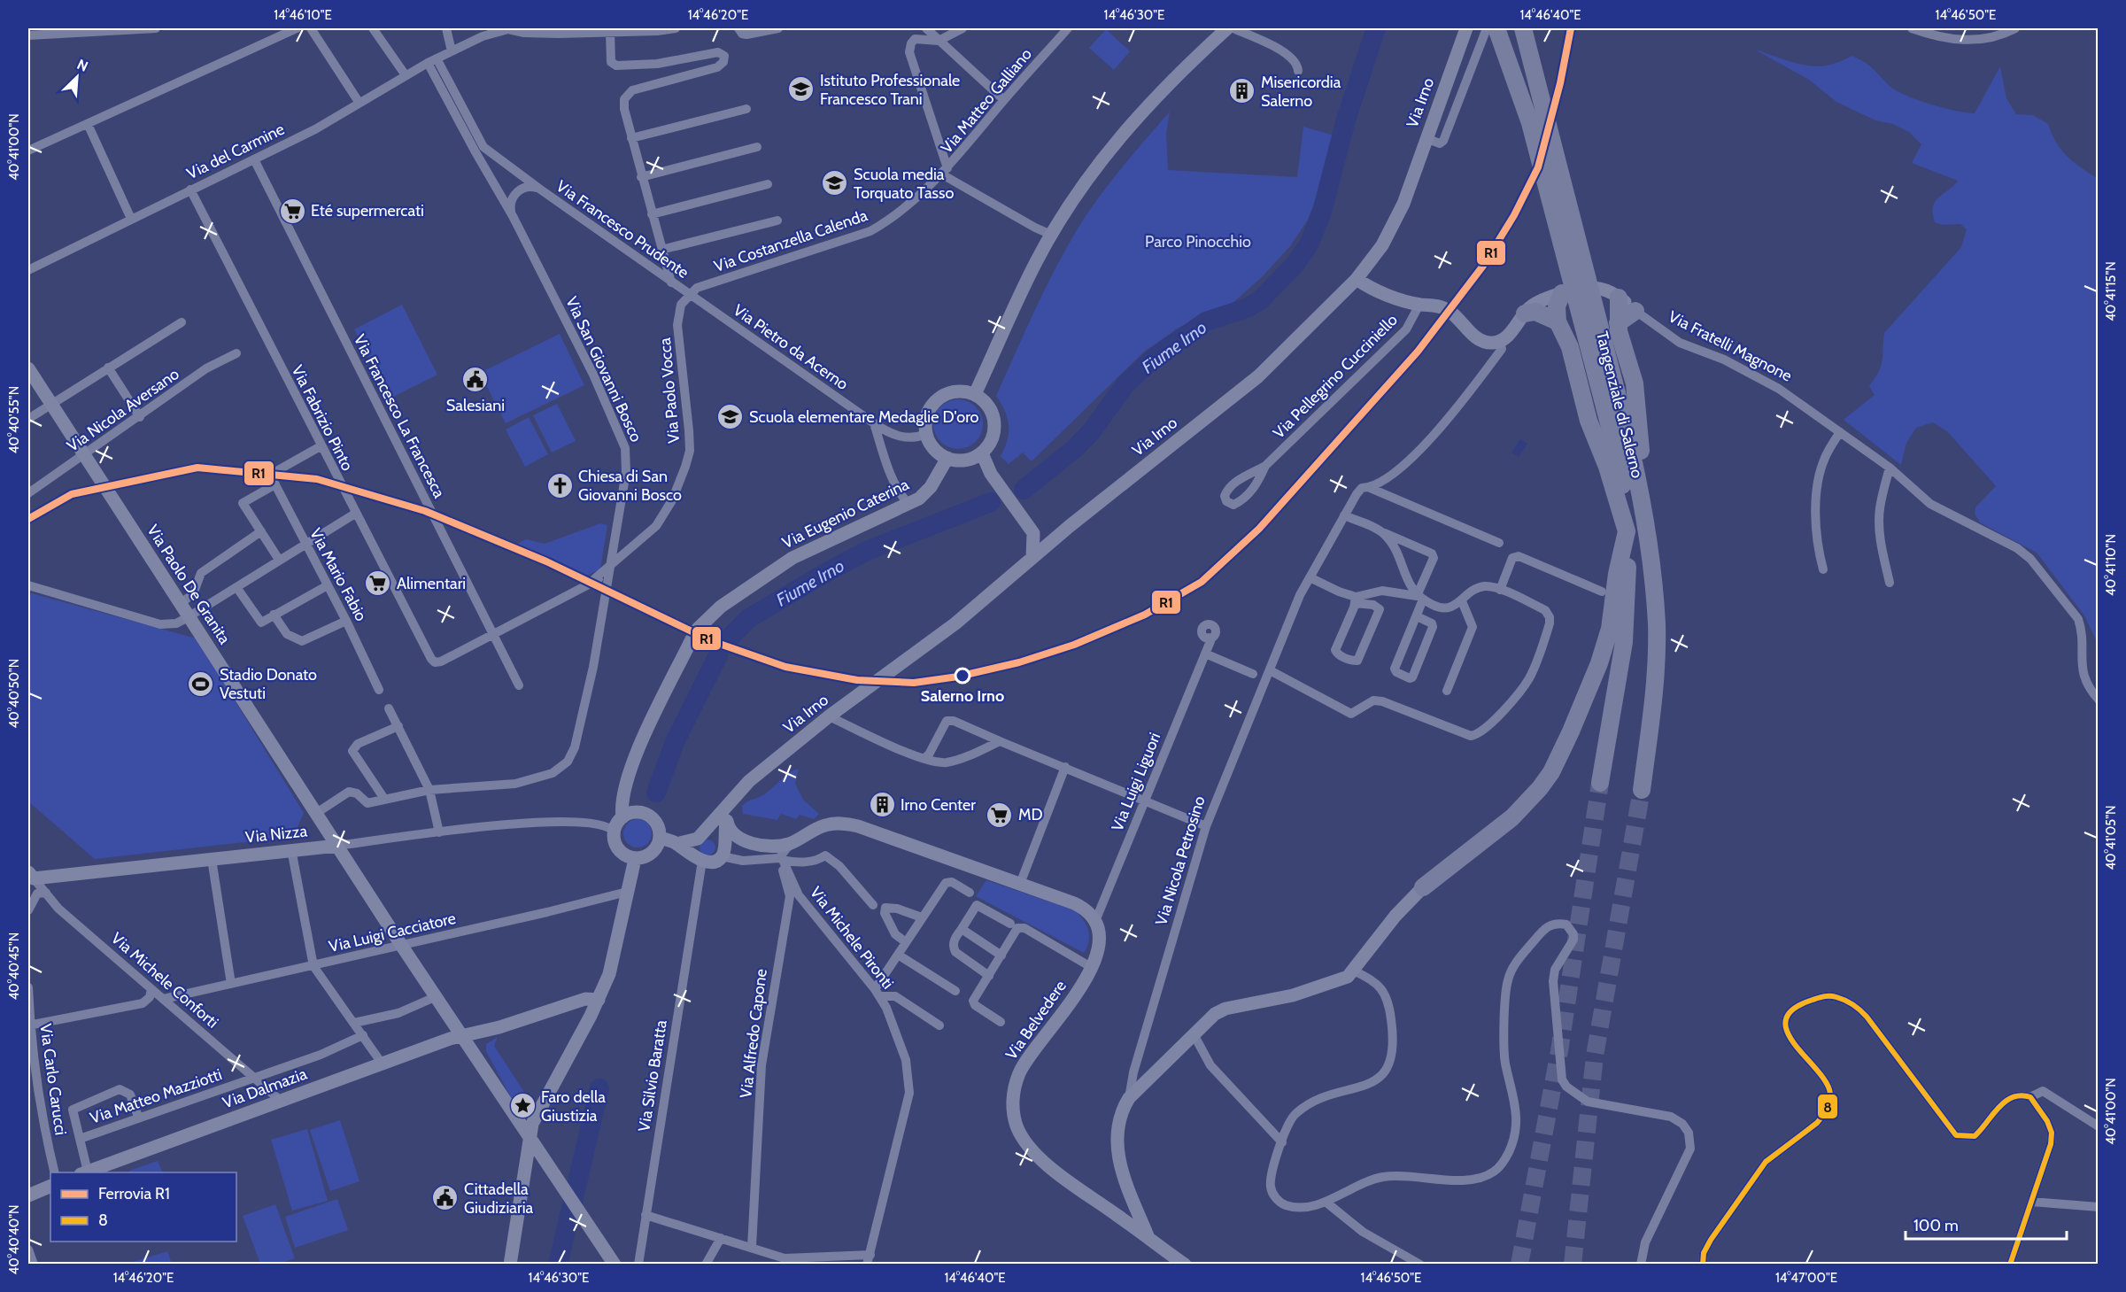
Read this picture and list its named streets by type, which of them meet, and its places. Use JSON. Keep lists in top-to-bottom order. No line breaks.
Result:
{"streets":{"highway":["Tangenziale di Salerno"],"main road":["Via Irno","Via Fratelli Magnone","Via Eugenio Caterina","Via Paolo De Granita","Via Nizza","Via Nicola Petrosino","Via Belvedere","Via Dalmazia"],"street":["Via Matteo Galliano","Via del Carmine","Via Francesco Prudente","Via Costanzella Calenda","Via Pietro da Acerno","Via San Giovanni Bosco","Via Pellegrino Cucciniello","Via Paolo Vocca","Via Nicola Aversano","Via Francesco La Francesca","Via Fabrizio Pinto","Via Mario Fabio","Via Luigi Liguori","Via Luigi Cacciatore","Via Michele Pironti","Via Michele Conforti","Via Alfredo Capone","Via Silvio Baratta","Via Carlo Carucci","Via Matteo Mazziotti"]},"crossings":[["Via Matteo Galliano","Via Costanzella Calenda"],["Via del Carmine","Via Francesco Prudente"],["Via del Carmine","Via San Giovanni Bosco"],["Via del Carmine","Via Francesco La Francesca"],["Via del Carmine","Via Fabrizio Pinto"],["Via Francesco Prudente","Via Costanzella Calenda"],["Via Francesco Prudente","Via Pietro da Acerno"],["Via Francesco Prudente","Via San Giovanni Bosco"],["Via Francesco Prudente","Via Paolo Vocca"],["Via Costanzella Calenda","Via Pietro da Acerno"],["Via Costanzella Calenda","Via Paolo Vocca"],["Via Pietro da Acerno","Via Paolo Vocca"],["Via Pietro da Acerno","Via Eugenio Caterina"],["Via San Giovanni Bosco","Via Paolo Vocca"],["Via San Giovanni Bosco","Via Paolo De Granita"],["Via Paolo Vocca","Via Francesco La Francesca"],["Via Paolo Vocca","Via Fabrizio Pinto"],["Via Nicola Aversano","Via Paolo De Granita"],["Via Fabrizio Pinto","Via Mario Fabio"],["Via Eugenio Caterina","Via Nizza"],["Via Paolo De Granita","Via Nizza"],["Via Paolo De Granita","Via Luigi Cacciatore"],["Via Paolo De Granita","Via Dalmazia"],["Via Luigi Liguori","Via Belvedere"],["Via Nizza","Via Michele Conforti"],["Via Nicola Petrosino","Via Belvedere"],["Via Luigi Cacciatore","Via Michele Conforti"],["Via Michele Pironti","Via Alfredo Capone"],["Via Michele Conforti","Via Dalmazia"],["Via Michele Conforti","Via Matteo Mazziotti"],["Via Dalmazia","Via Matteo Mazziotti"]],"water":["Fiume Irno"],"parks":["Parco Pinocchio"],"places":{"school or university":["Istituto Professionale Francesco Trani","Scuola media Torquato Tasso","Scuola elementare Medaglie D'oro"],"building":["Misericordia Salerno","Irno Center"],"supermarket":["Eté supermercati","Alimentari","MD"],"public building":["Salesiani","Cittadella Giudiziaria"],"church":["Chiesa di San Giovanni Bosco"],"other":["Salerno Irno"],"sports":["Stadio Donato Vestuti"],"place":["Faro della Giustizia"]},"lines":["rail line R1","transit line 8"],"legend":["Ferrovia R1","8"],"scale_bar":"100 m","north":"top right","coordinates":["14°46'10\"E","14°46'20\"E","14°46'30\"E","14°46'40\"E","14°46'50\"E","40°41'00\"N","40°41'15\"N","40°40'55\"N","40°41'10\"N","40°40'50\"N","40°41'05\"N","40°40'45\"N","40°40'40\"N","14°47'00\"E"]}
